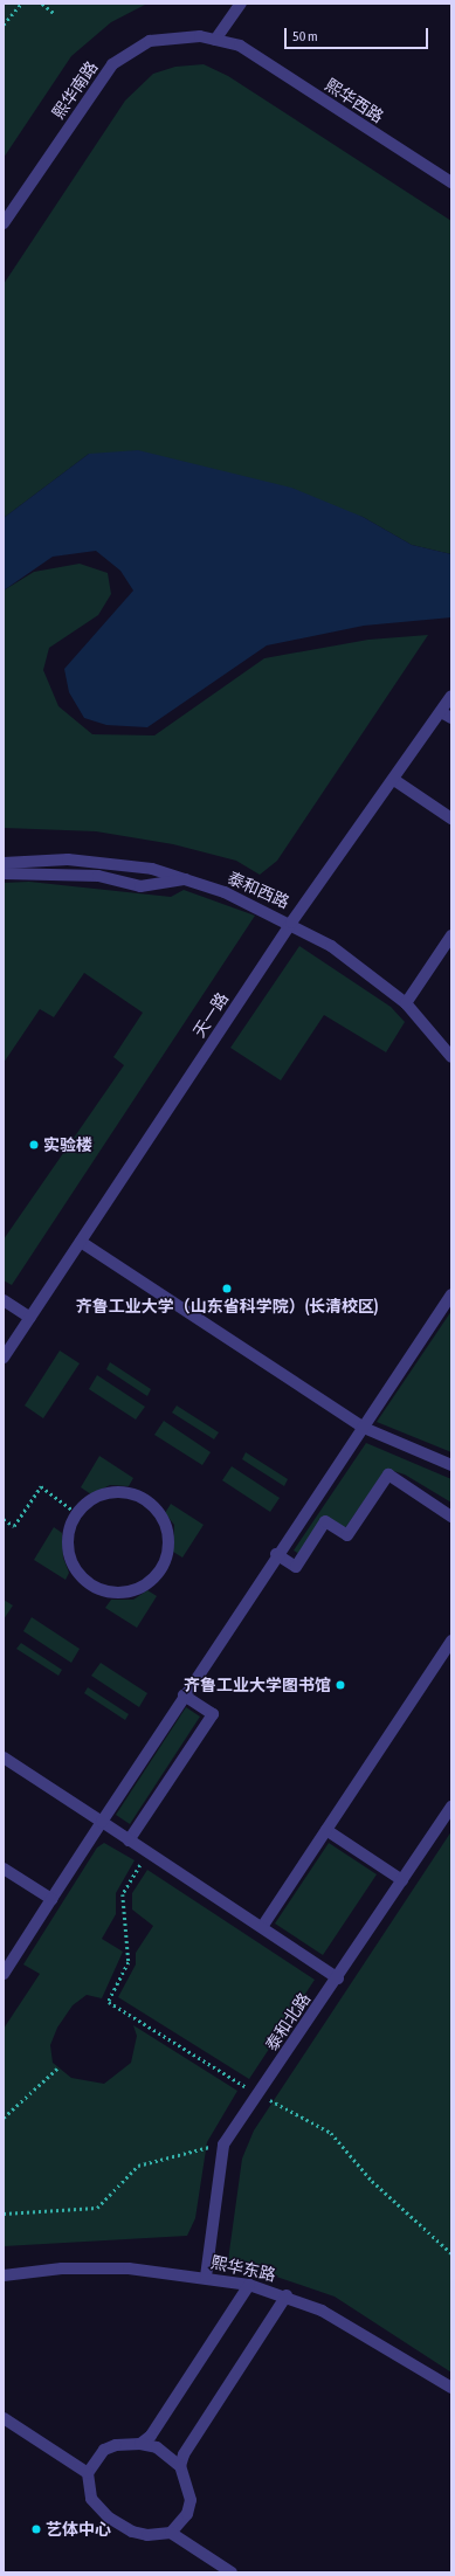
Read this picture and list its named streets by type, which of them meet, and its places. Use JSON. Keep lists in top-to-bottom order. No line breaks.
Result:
{"streets":{"street":["熙华南路","熙华西路","泰和西路","天一路","泰和北路","熙华东路"]},"crossings":[["熙华南路","熙华西路"],["泰和西路","天一路"],["泰和北路","熙华东路"]],"places":["实验楼","齐鲁工业大学（山东省科学院）(长清校区)","齐鲁工业大学图书馆","艺体中心"],"scale_bar":"50 m"}
